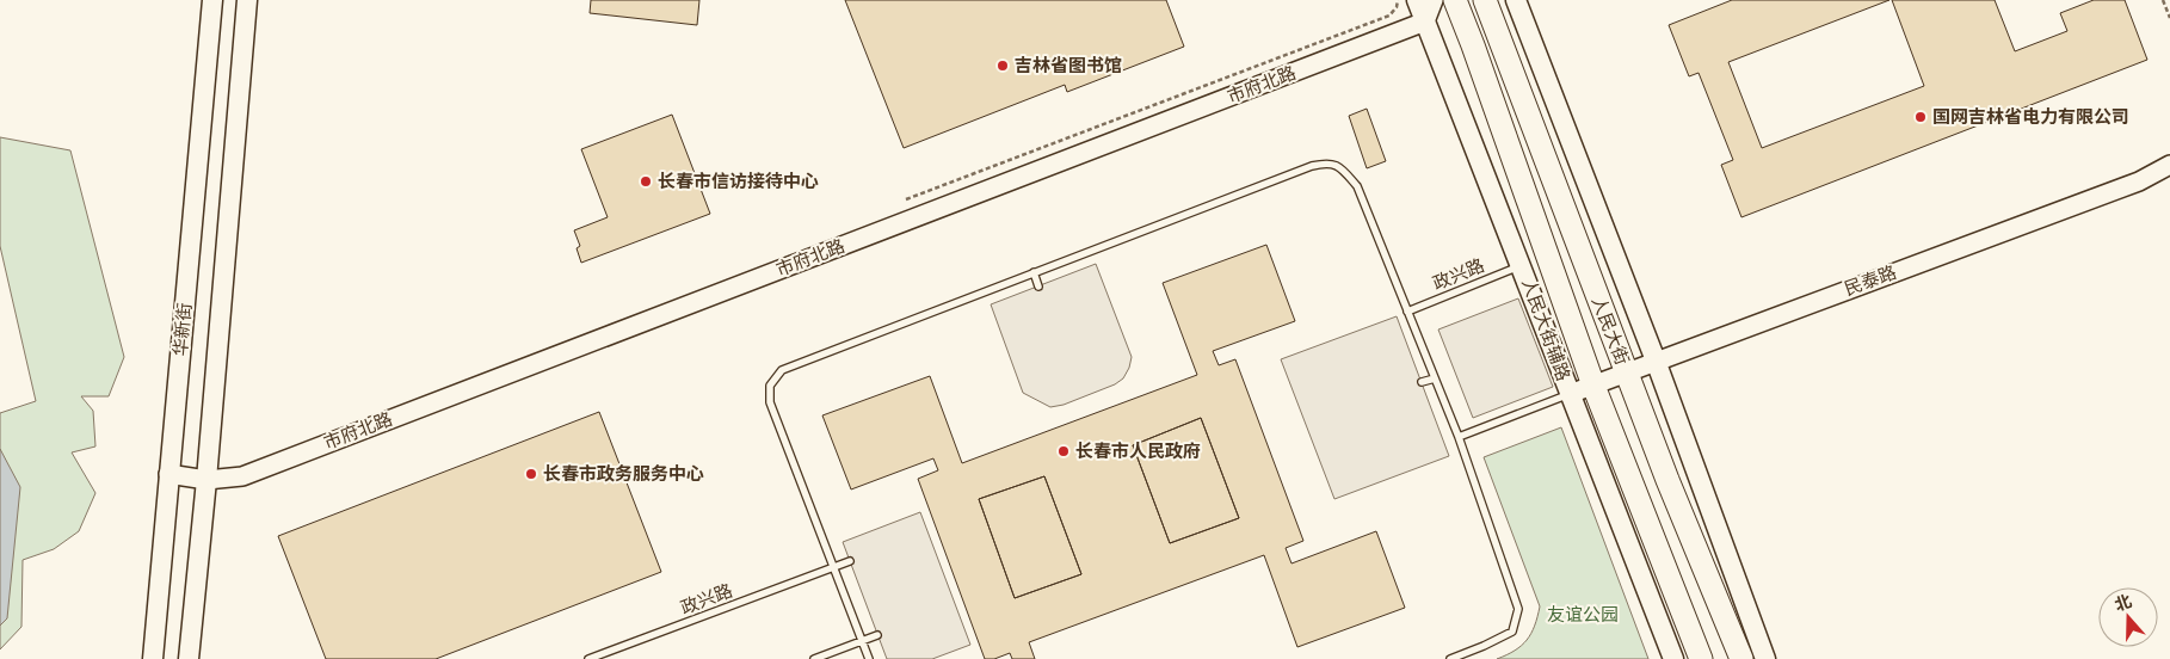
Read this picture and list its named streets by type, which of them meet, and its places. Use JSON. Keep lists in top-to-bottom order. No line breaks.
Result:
{"streets":{"main road":["华新街","人民大街辅路","人民大街"],"street":["市府北路","民泰路"],"lane":["政兴路"]},"crossings":[["市府北路","华新街"],["市府北路","人民大街辅路"],["政兴路","人民大街辅路"],["民泰路","人民大街辅路"],["民泰路","人民大街"]],"parks":["友谊公园"],"places":["吉林省图书馆","国网吉林省电力有限公司","长春市信访接待中心","长春市人民政府","长春市政务服务中心"],"north":"top"}
